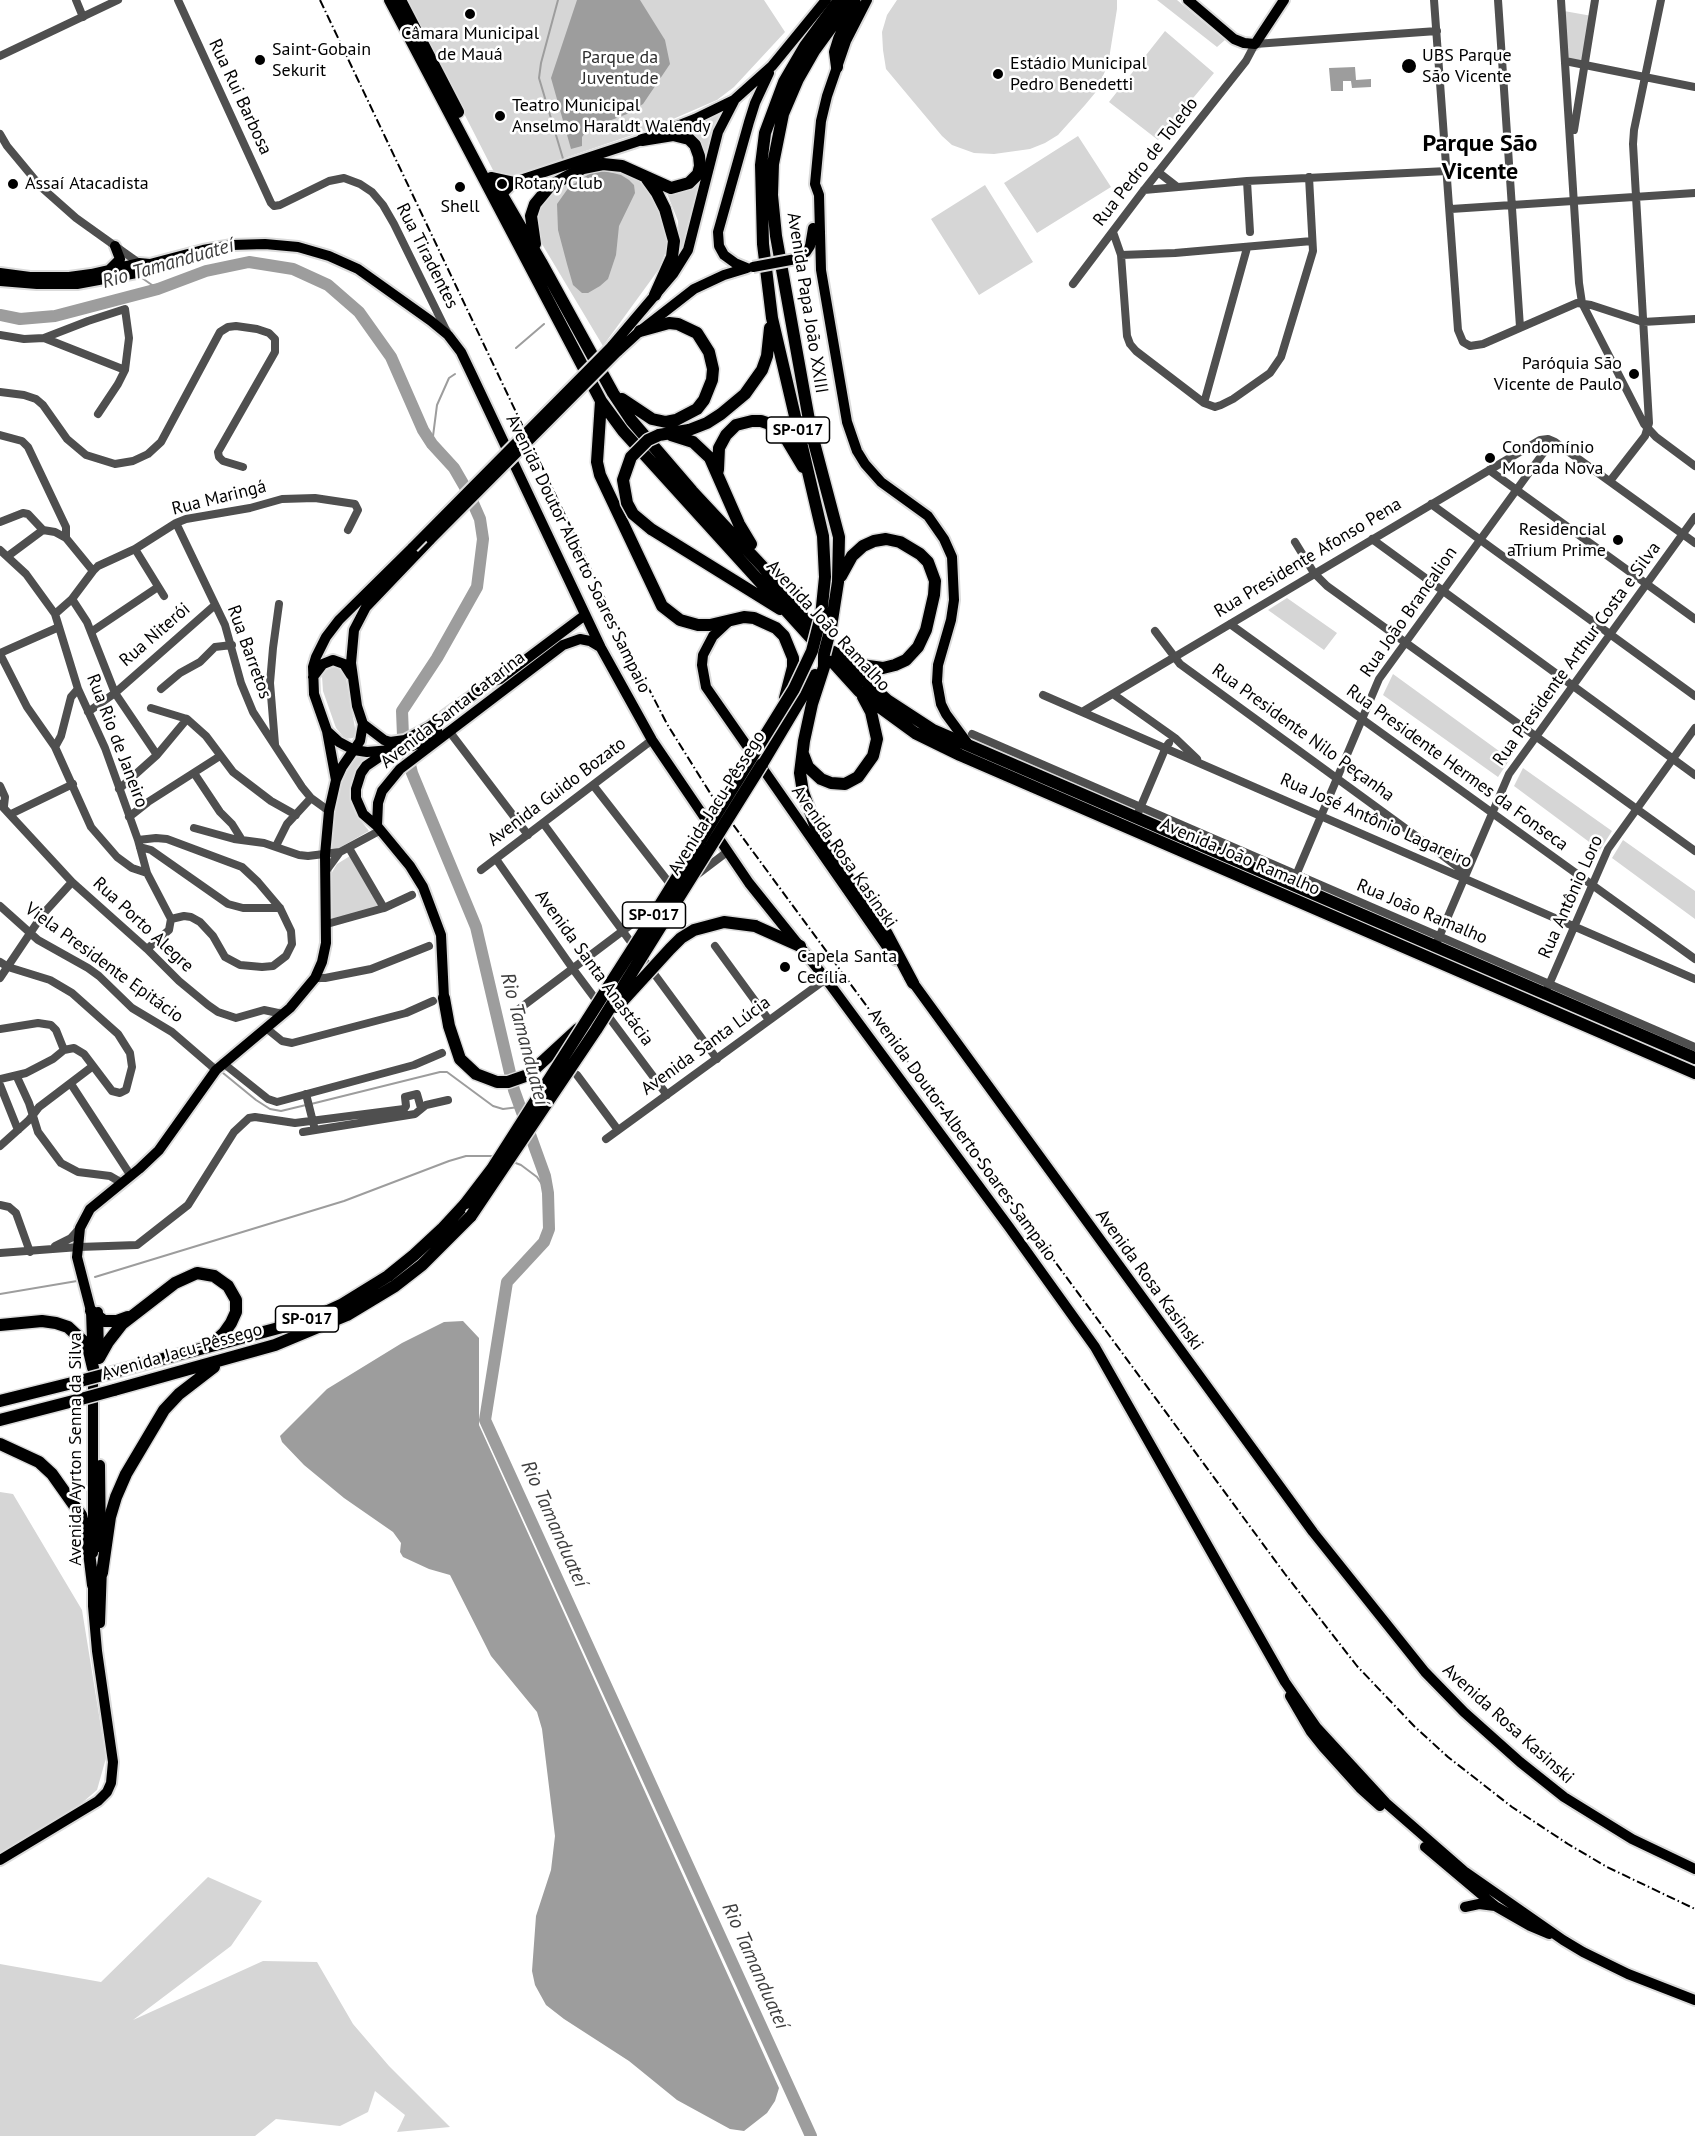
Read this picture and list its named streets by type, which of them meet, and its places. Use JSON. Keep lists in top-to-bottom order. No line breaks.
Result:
{"streets":{"highway":["Avenida Papa João XXIII","SP-017","Avenida João Ramalho","Avenida Jacu-Pêssego"],"main road":["Rua Pedro de Toledo","Avenida Doutor Alberto Soares Sampaio","Avenida Santa Catarina","Avenida Rosa Kasinski","Avenida Ayrton Senna da Silva"],"street":["Rua Rui Barbosa","Rua Tiradentes","Rua Maringá","Rua Presidente Afonso Pena","Rua João Brancalion","Rua Niterói","Rua Barretos","Rua Presidente Arthur Costa e Silva","Rua Presidente Nilo Peçanha","Rua Rio de Janeiro","Rua Presidente Hermes da Fonseca","Avenida Guido Bozato","Rua José Antônio Lagareiro","Rua Antônio Loro","Rua Porto Alegre","Viela Presidente Epitácio","Avenida Santa Anastácia","Avenida Santa Lúcia"]},"crossings":[["Rua Rui Barbosa","Rua Tiradentes"],["Rua Tiradentes","Avenida Doutor Alberto Soares Sampaio"],["Avenida Papa João XXIII","Avenida João Ramalho"],["Avenida Papa João XXIII","Avenida Jacu-Pêssego"],["Rua Maringá","Rua Barretos"],["Rua Maringá","Rua Rio de Janeiro"],["Avenida Doutor Alberto Soares Sampaio","Avenida Santa Catarina"],["Avenida Doutor Alberto Soares Sampaio","Avenida Guido Bozato"],["Avenida Doutor Alberto Soares Sampaio","Avenida Santa Lúcia"],["Rua Presidente Afonso Pena","Rua João Brancalion"],["Rua Presidente Afonso Pena","Rua Presidente Nilo Peçanha"],["Rua Presidente Afonso Pena","Rua Presidente Hermes da Fonseca"],["Rua Presidente Afonso Pena","Rua José Antônio Lagareiro"],["Rua João Brancalion","Avenida João Ramalho"],["Rua João Brancalion","Rua Presidente Nilo Peçanha"],["Rua João Brancalion","Rua Presidente Hermes da Fonseca"],["Rua João Brancalion","Rua José Antônio Lagareiro"],["Avenida João Ramalho","Rua Presidente Arthur Costa e Silva"],["Avenida João Ramalho","Avenida Jacu-Pêssego"],["Avenida João Ramalho","Rua Antônio Loro"],["Rua Niterói","Rua Barretos"],["Rua Niterói","Rua Rio de Janeiro"],["Rua Presidente Arthur Costa e Silva","Rua Presidente Nilo Peçanha"],["Rua Presidente Arthur Costa e Silva","Rua Presidente Hermes da Fonseca"],["Rua Presidente Arthur Costa e Silva","Rua José Antônio Lagareiro"],["Rua Presidente Nilo Peçanha","Rua José Antônio Lagareiro"],["Rua Presidente Hermes da Fonseca","Rua Antônio Loro"],["Avenida Guido Bozato","Avenida Santa Anastácia"],["Rua José Antônio Lagareiro","Rua Antônio Loro"],["Avenida Santa Anastácia","Avenida Santa Lúcia"]],"districts":["Parque São Vicente"],"water":["Rio Tamanduateí"],"parks":["Parque da Juventude"],"places":["Câmara Municipal de Mauá","Saint-Gobain Sekurit","UBS Parque São Vicente","Estádio Municipal Pedro Benedetti","Teatro Municipal Anselmo Haraldt Walendy","Assaí Atacadista","Rotary Club","Shell","Paróquia São Vicente de Paulo","Condomínio Morada Nova","Residencial aTrium Prime","Capela Santa Cecília"]}
